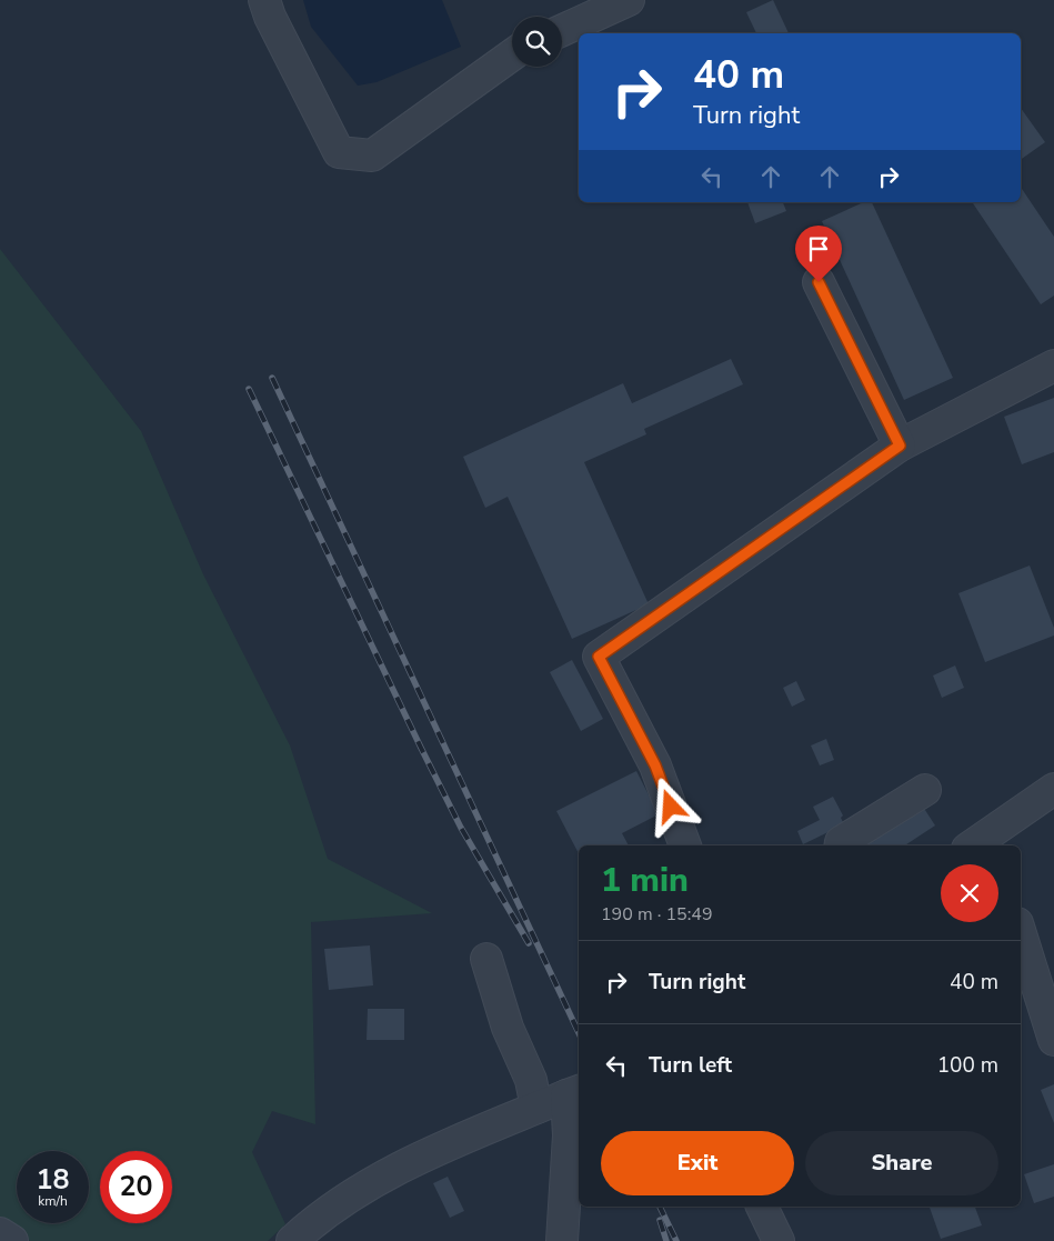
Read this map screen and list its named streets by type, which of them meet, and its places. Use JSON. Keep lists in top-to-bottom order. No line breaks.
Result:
{"page":{"turn":["40 m","Turn right"],"heading":["1 min","190 m · 15:49"],"list":[{"name":"Turn right","value":"40 m"},{"name":"Turn left","value":"100 m"}],"buttons":["Exit","Share"],"speed":"18 km/h","limit":"20"}}
